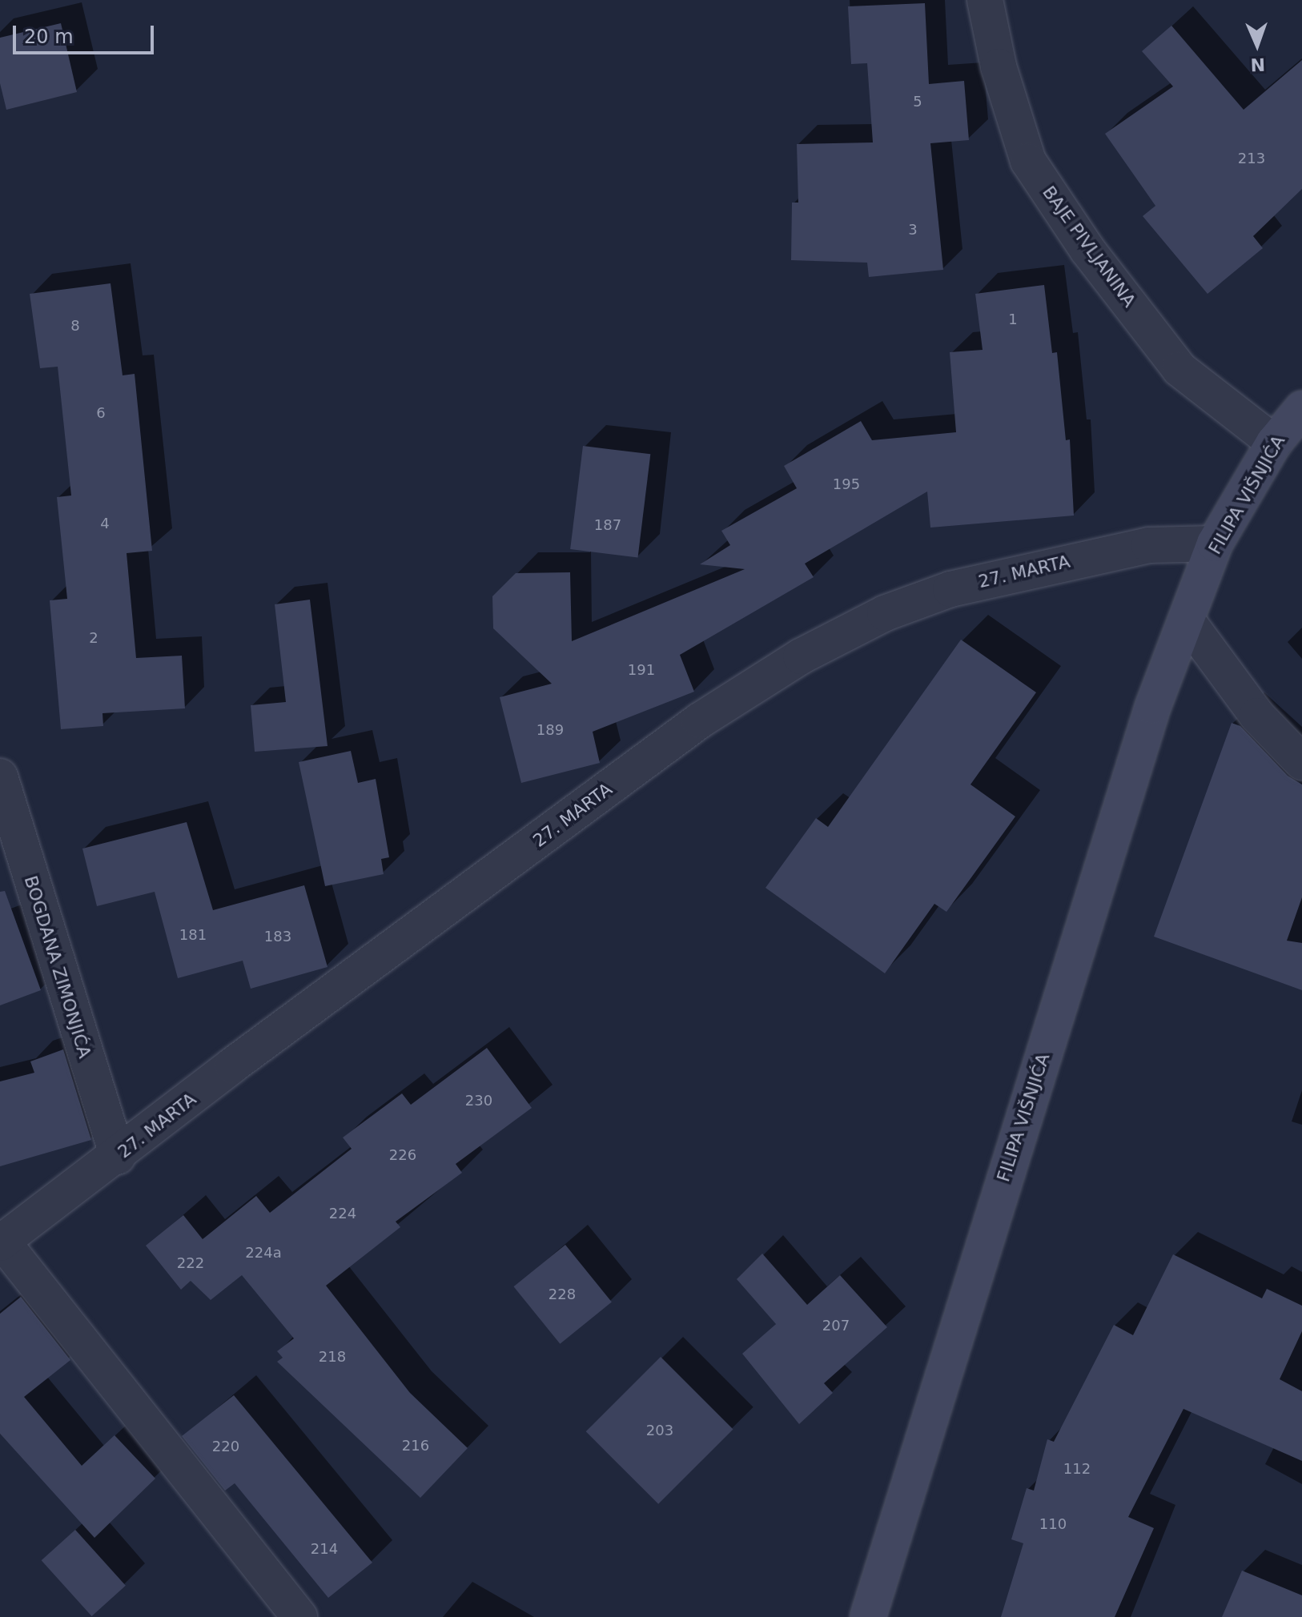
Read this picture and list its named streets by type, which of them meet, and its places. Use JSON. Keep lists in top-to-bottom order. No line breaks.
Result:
{"streets":{"main road":["FILIPA VIŠNJIĆA"],"street":["BAJE PIVLJANINA","27. MARTA","BOGDANA ZIMONJIĆA"]},"crossings":[["BAJE PIVLJANINA","FILIPA VIŠNJIĆA"],["FILIPA VIŠNJIĆA","27. MARTA"],["27. MARTA","BOGDANA ZIMONJIĆA"]],"house_numbers":["5","213","3","1","8","6","195","4","187","2","191","189","181","183","230","226","224","224a","222","228","207","218","203","216","220","112","110","214"],"scale_bar":"20 m","north":"bottom"}
